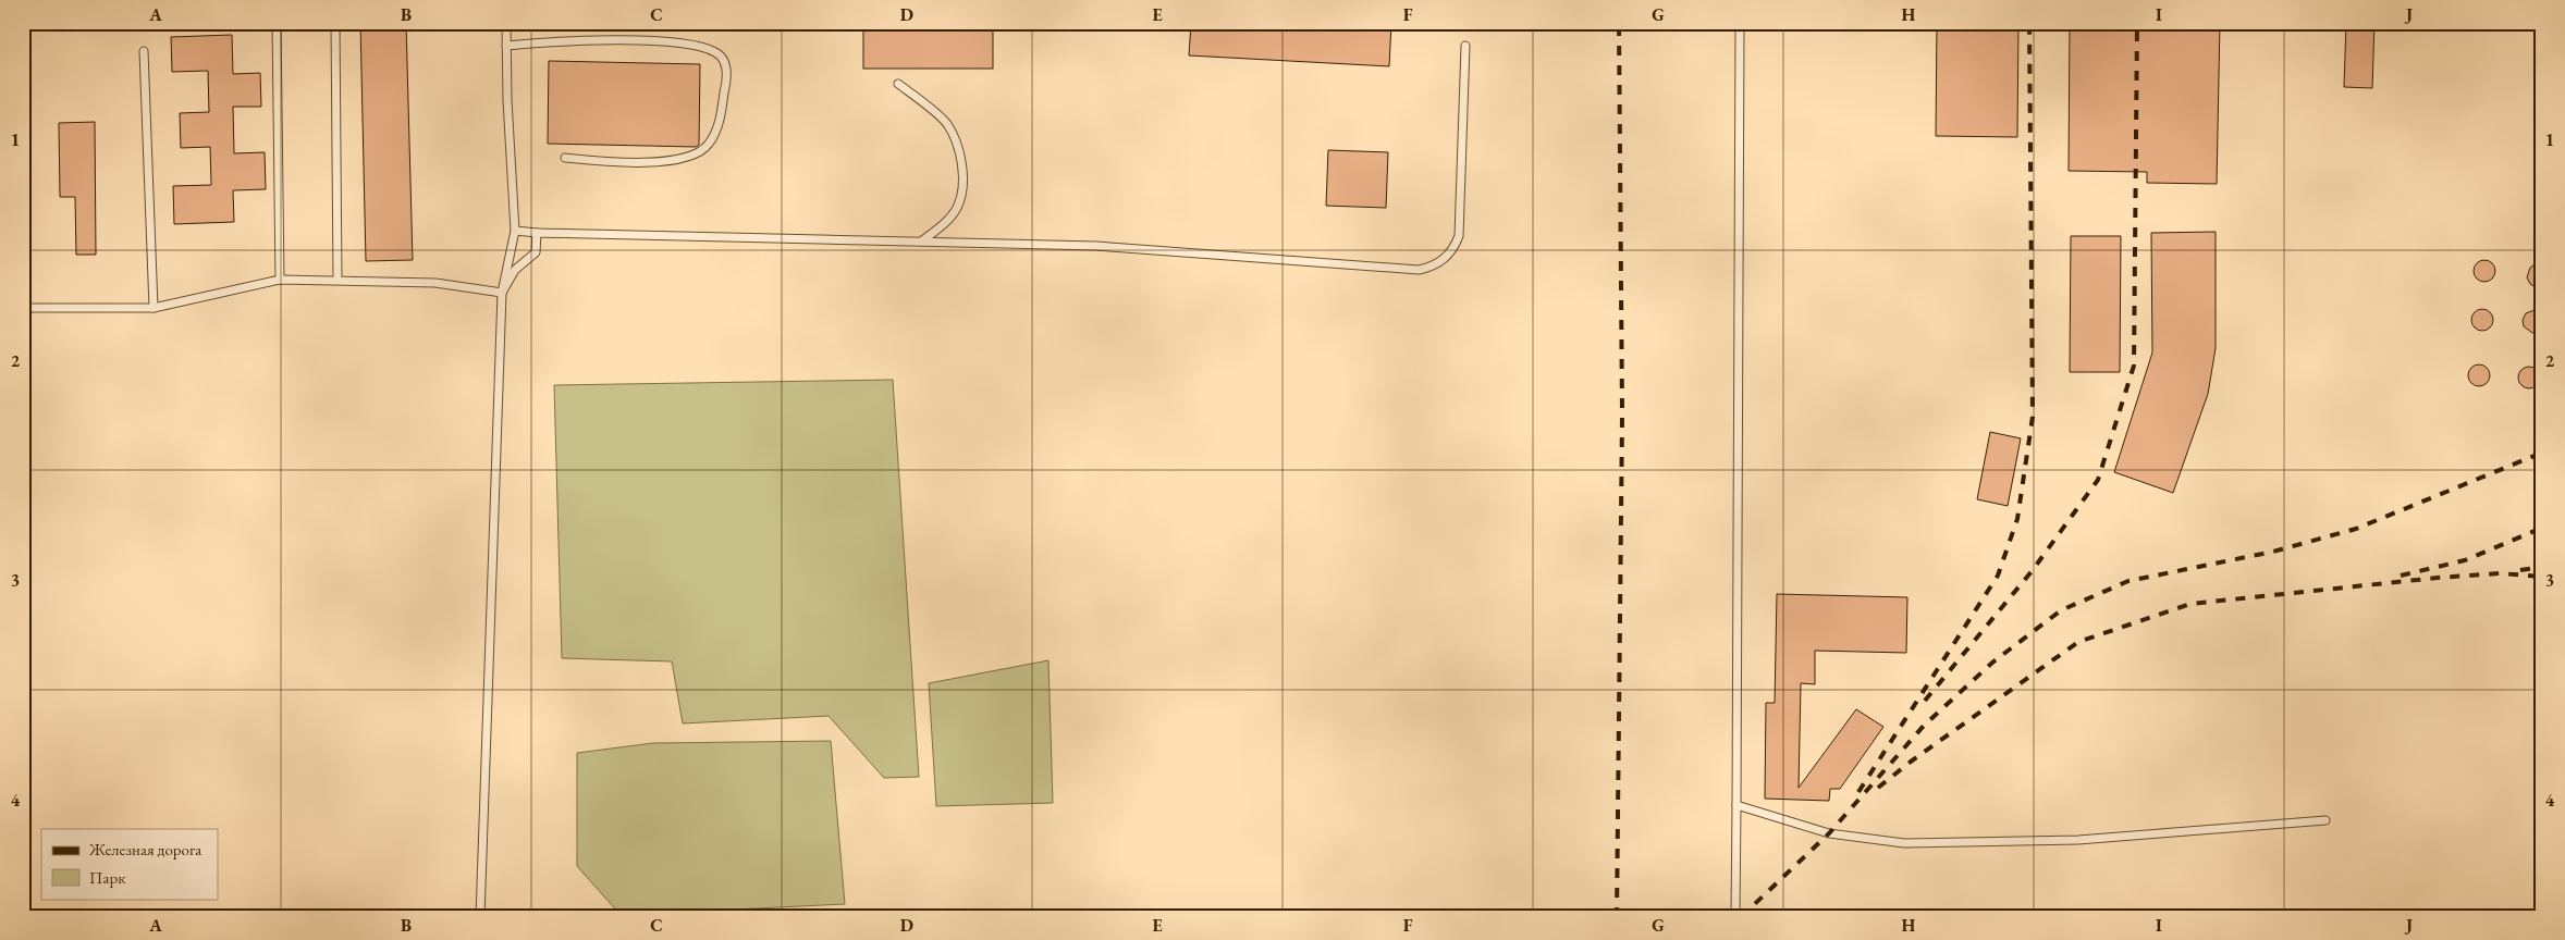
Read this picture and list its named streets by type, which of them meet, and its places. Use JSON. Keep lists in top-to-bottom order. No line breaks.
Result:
{"legend":["Железная дорога","Парк"],"grid":{"columns":["A","B","C","D","E","F","G","H","I","J"],"rows":["1","2","3","4"]}}
